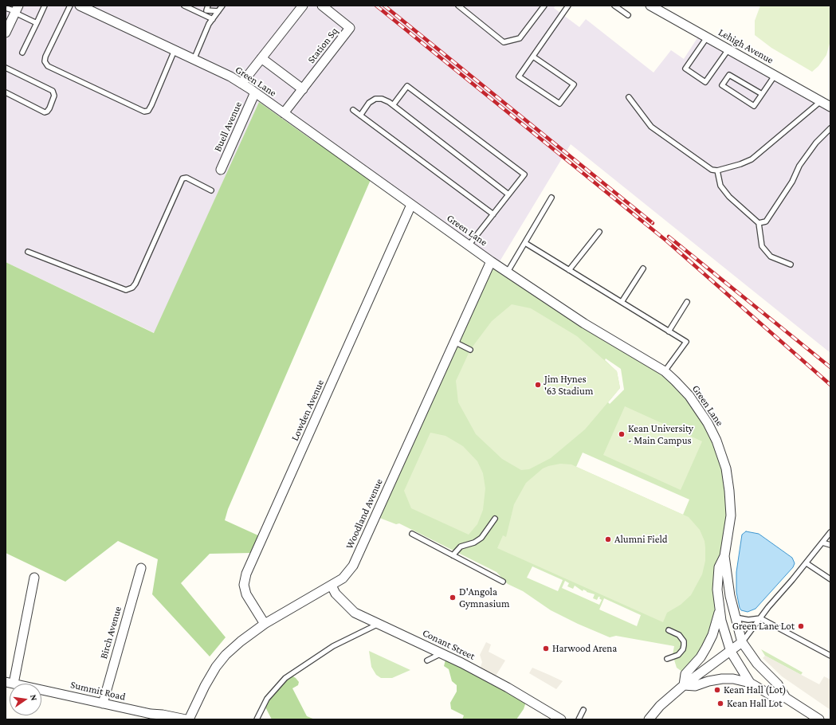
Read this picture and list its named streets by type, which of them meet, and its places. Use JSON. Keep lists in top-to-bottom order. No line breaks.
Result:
{"streets":{"street":["Station Sq","Lehigh Avenue","Green Lane","Buell Avenue","Lowden Avenue","Woodland Avenue","Birch Avenue","Conant Street","Summit Road"]},"crossings":[["Station Sq","Green Lane"],["Green Lane","Buell Avenue"],["Green Lane","Lowden Avenue"],["Green Lane","Woodland Avenue"],["Lowden Avenue","Woodland Avenue"],["Woodland Avenue","Conant Street"],["Birch Avenue","Summit Road"]],"places":["Jim Hynes '63 Stadium","Kean University - Main Campus","Alumni Field","D'Angola Gymnasium","Green Lane Lot","Harwood Arena","Kean Hall (Lot)","Kean Hall Lot"],"north":"right"}
